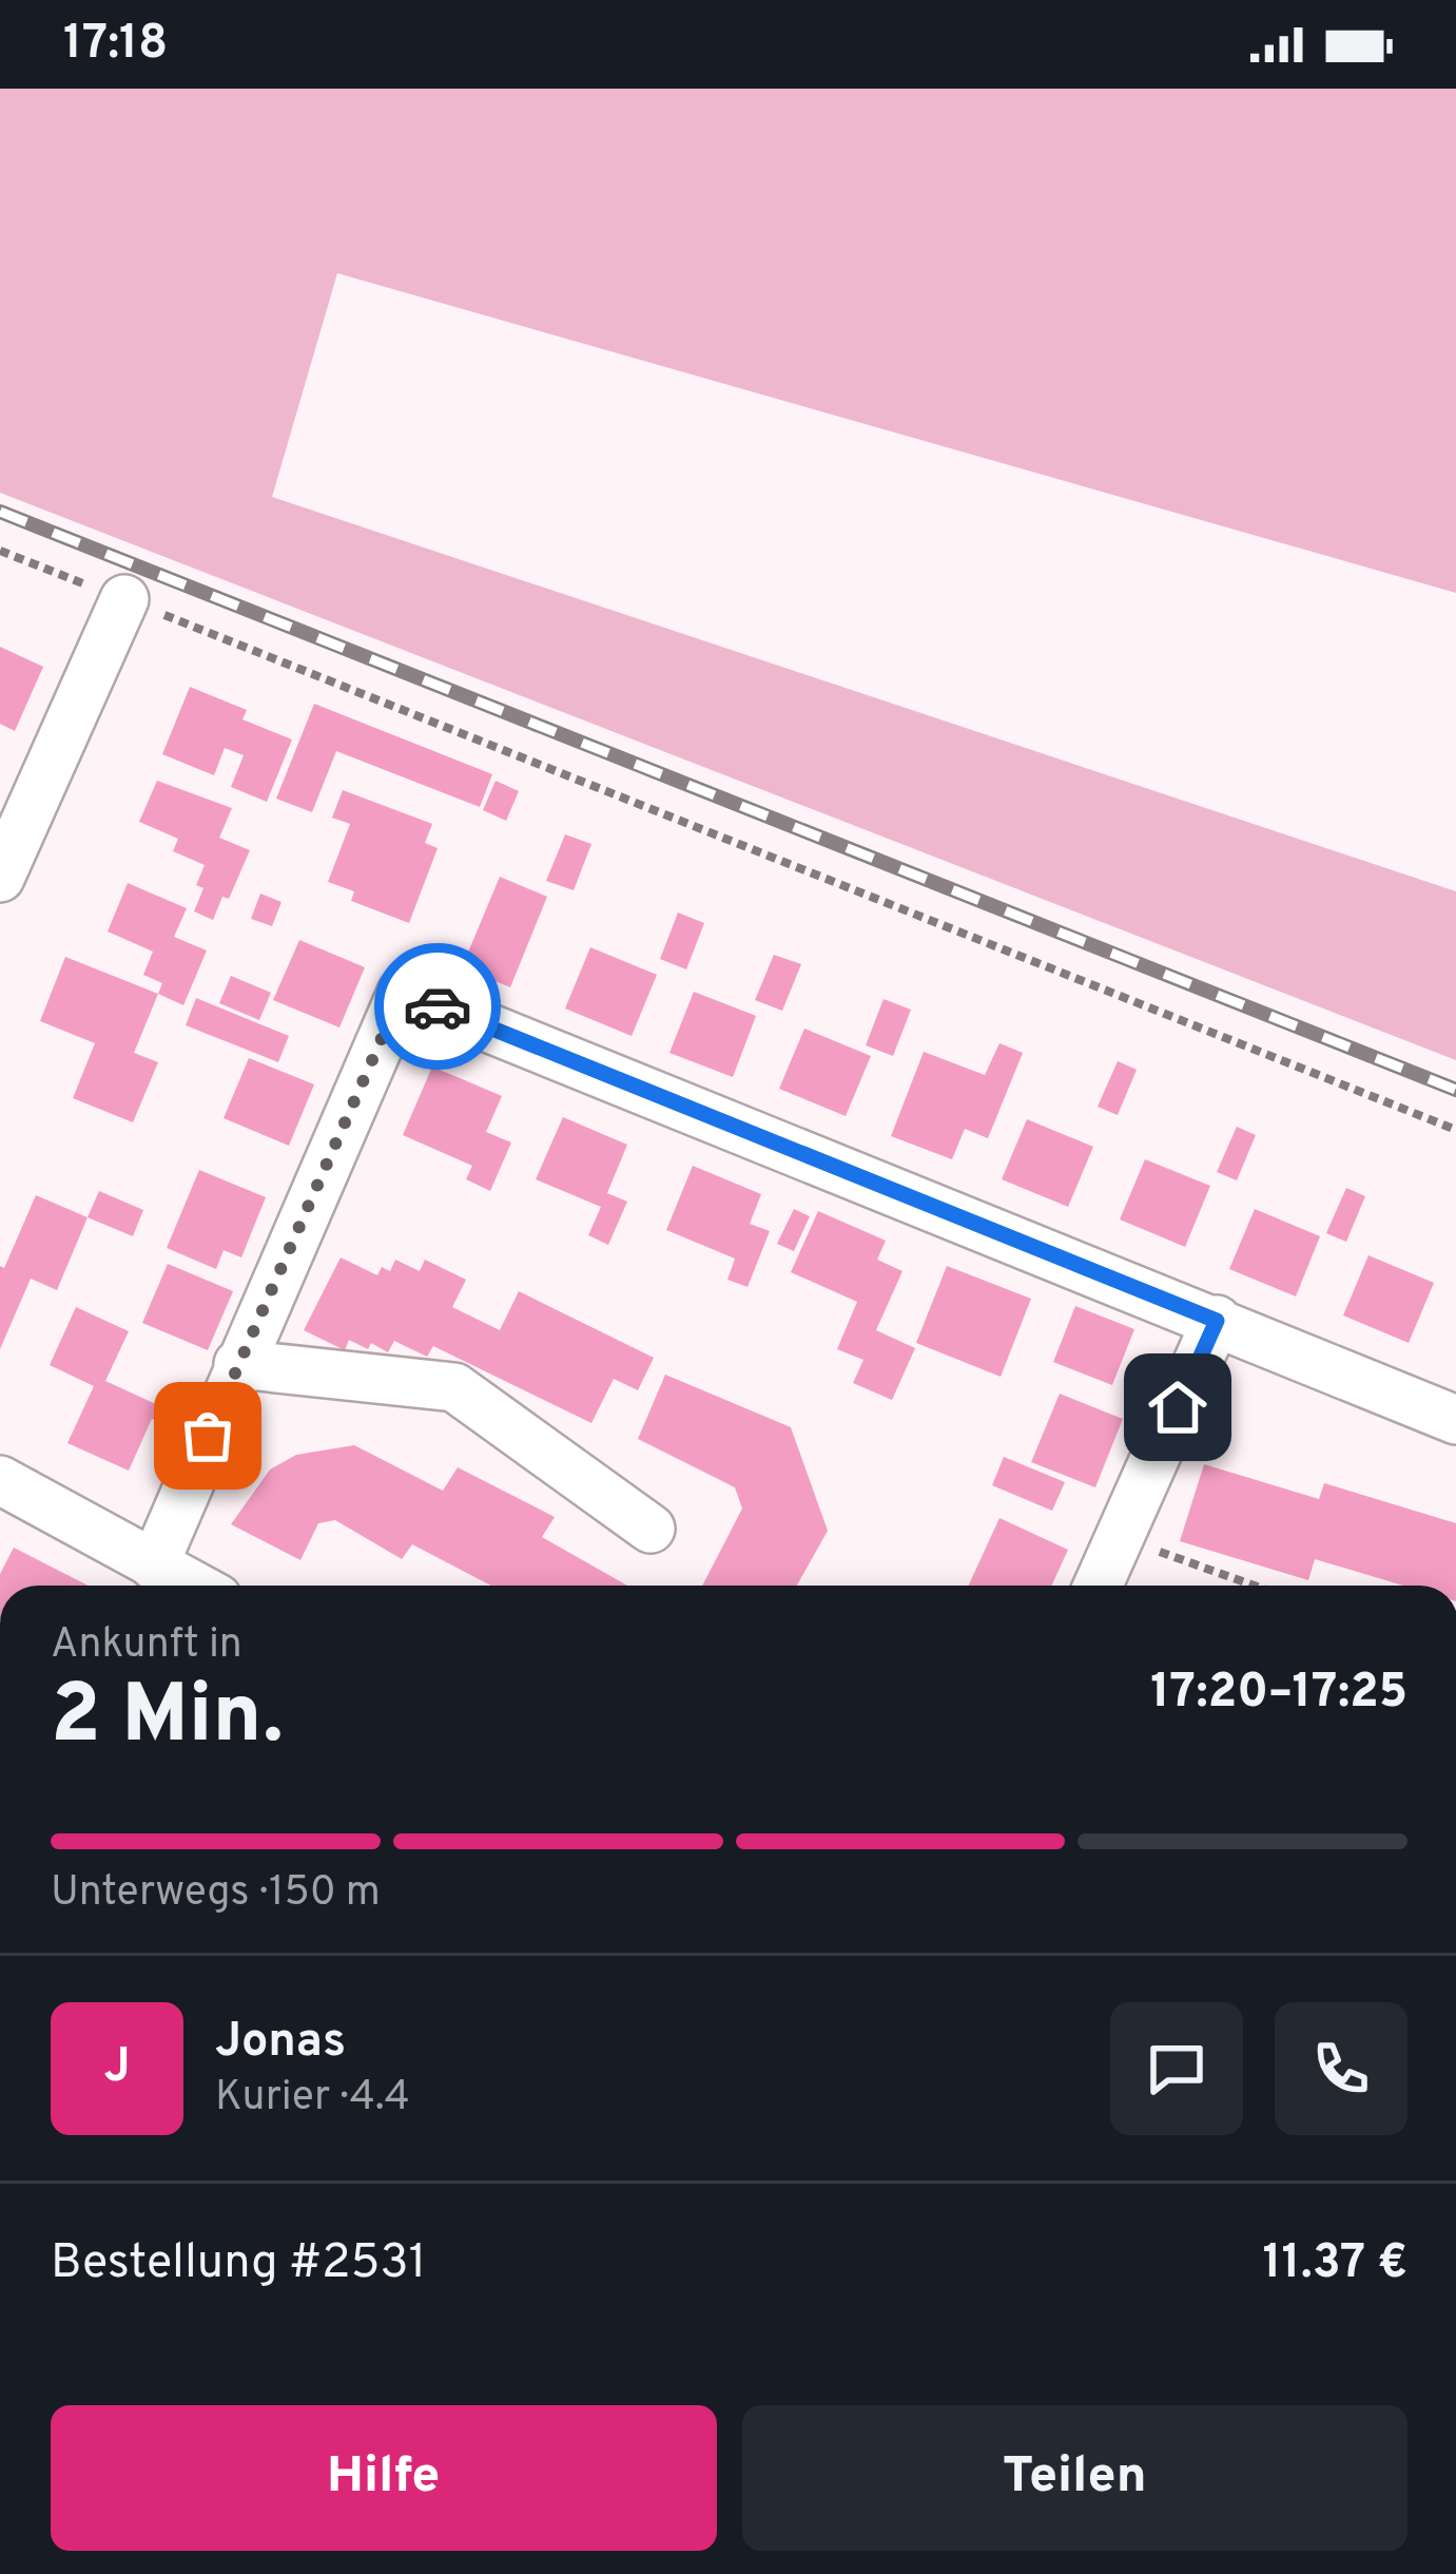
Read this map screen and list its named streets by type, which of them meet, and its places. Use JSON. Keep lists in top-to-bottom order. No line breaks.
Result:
{"page":{"status":"17:18","heading":["2 Min.","Ankunft in","17:20–17:25"],"panel":["Jonas","Kurier · 4.4","Bestellung #2531","11.37 €"],"bar":"Unterwegs · 150 m","round":"J","buttons":["Hilfe","Teilen"]}}
